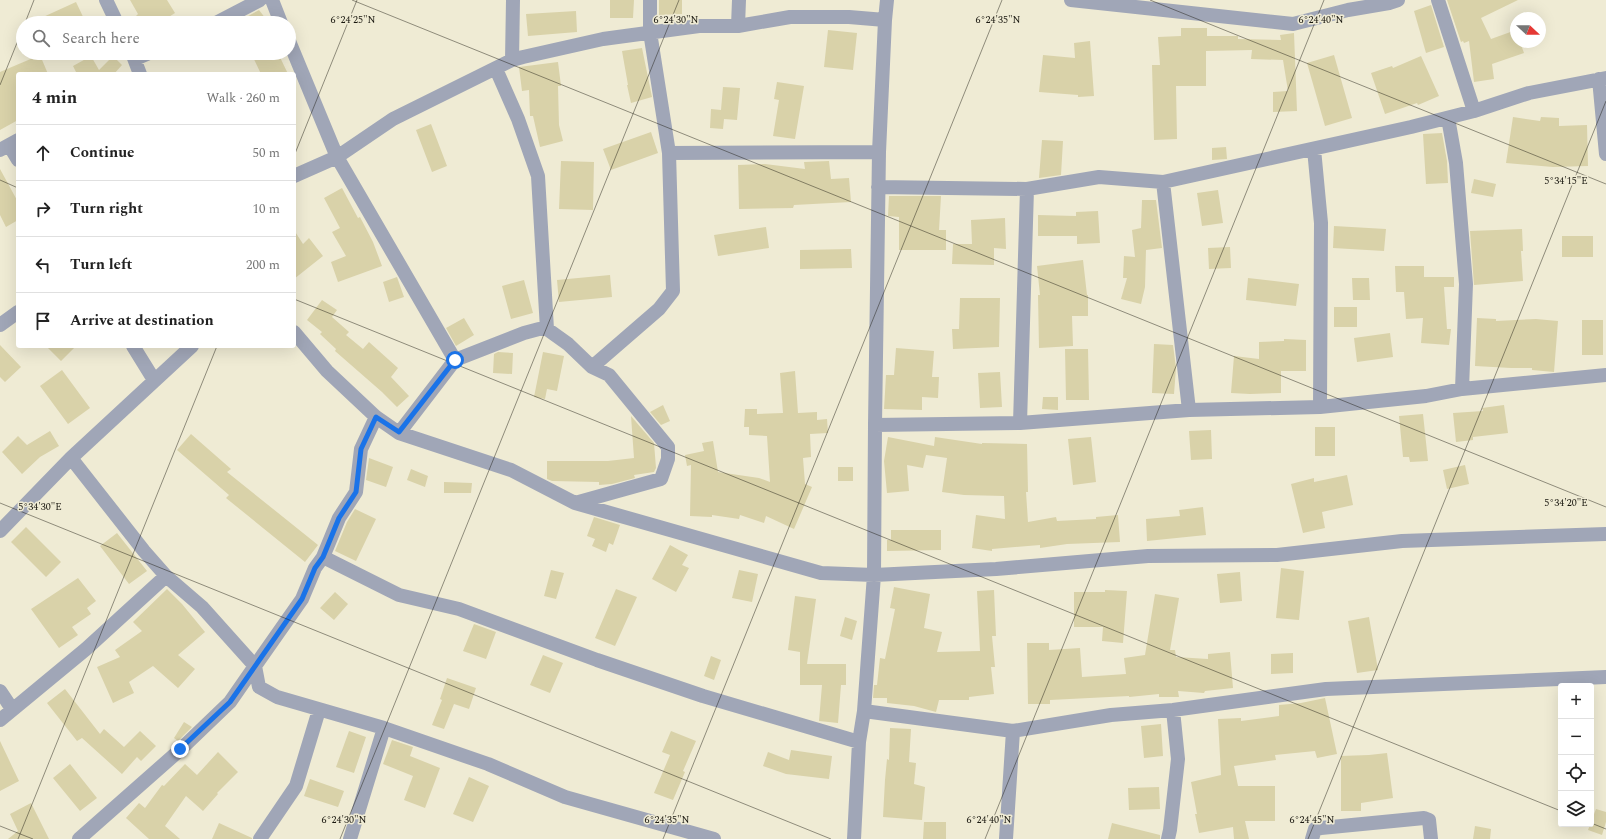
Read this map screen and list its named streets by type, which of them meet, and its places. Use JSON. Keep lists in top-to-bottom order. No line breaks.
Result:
{"north":"right","page":{"search":"Search here","heading":["4 min","Walk · 260 m"],"list":[["Continue","50 m"],["Turn right","10 m"],["Turn left","200 m"],"Arrive at destination"],"map_buttons":["+","−"]},"coordinates":["6°24'30\"N","6°24'35\"N","6°24'25\"N","6°24'40\"N","5°34'15\"E","5°34'20\"E","5°34'30\"E","6°24'45\"N"]}
